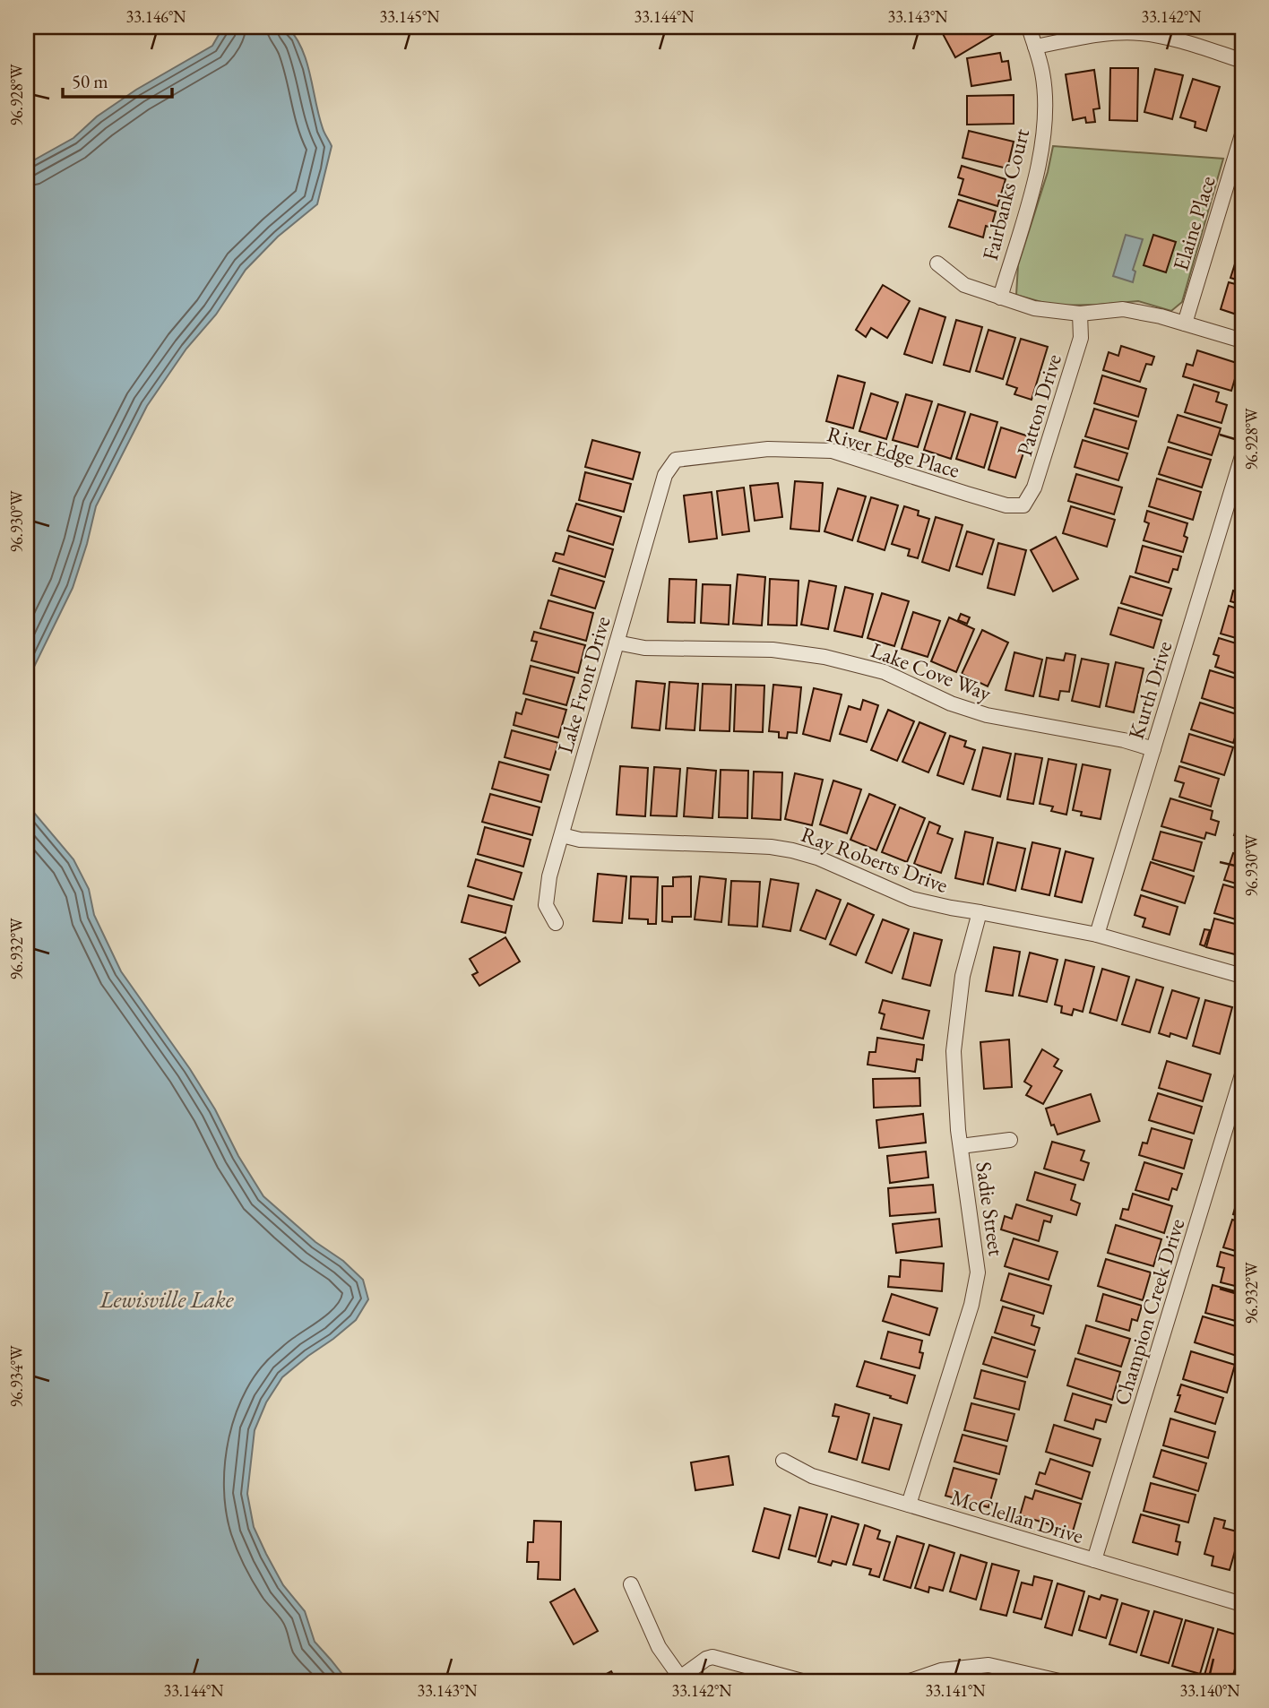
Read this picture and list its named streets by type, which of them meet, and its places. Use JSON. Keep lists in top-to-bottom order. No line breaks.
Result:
{"streets":{"street":["Fairbanks Court","Elaine Place","Patton Drive","River Edge Place","Lake Cove Way","Lake Front Drive","Kurth Drive","Ray Roberts Drive","Sadie Street","Champion Creek Drive","McClellan Drive"]},"crossings":[["Patton Drive","River Edge Place"],["River Edge Place","Lake Front Drive"],["Lake Cove Way","Lake Front Drive"],["Lake Cove Way","Kurth Drive"],["Lake Front Drive","Ray Roberts Drive"],["Kurth Drive","Ray Roberts Drive"],["Ray Roberts Drive","Sadie Street"],["Sadie Street","McClellan Drive"],["Champion Creek Drive","McClellan Drive"]],"water":["Lewisville Lake"],"scale_bar":"50 m","coordinates":["33.146°N","33.145°N","33.144°N","33.143°N","33.142°N","96.928°W","96.930°W","96.932°W","96.934°W","33.141°N","33.140°N"]}
